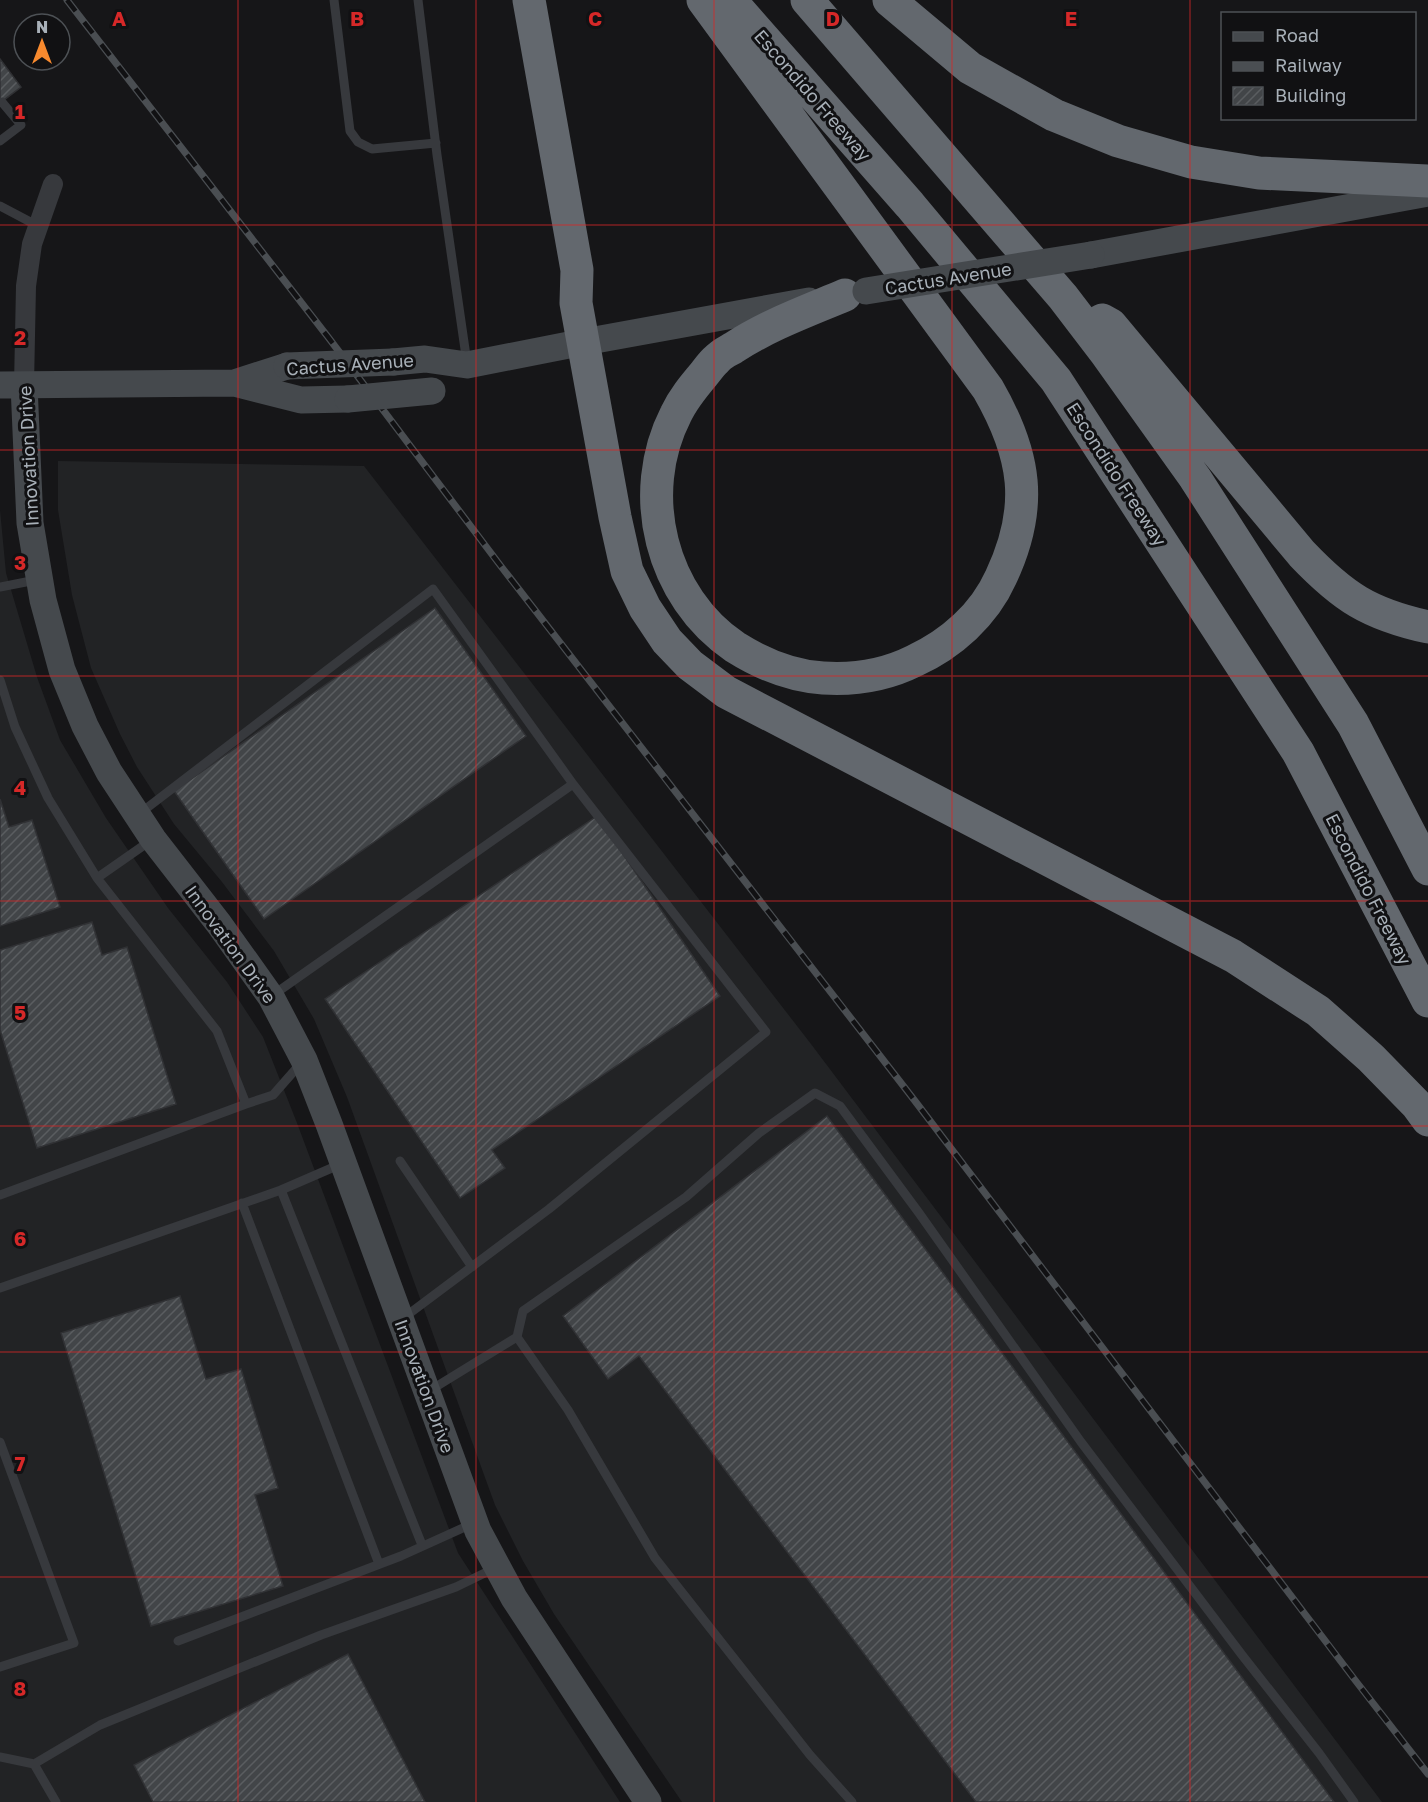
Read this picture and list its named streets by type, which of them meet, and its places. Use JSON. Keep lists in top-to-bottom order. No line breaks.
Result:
{"streets":{"highway":["Escondido Freeway"],"main road":["Cactus Avenue","Innovation Drive"]},"crossings":[["Cactus Avenue","Innovation Drive"]],"legend":["Road","Railway","Building"],"north":"top","grid":{"columns":["A","B","C","D","E"],"rows":["1","2","3","4","5","6","7","8"]}}
